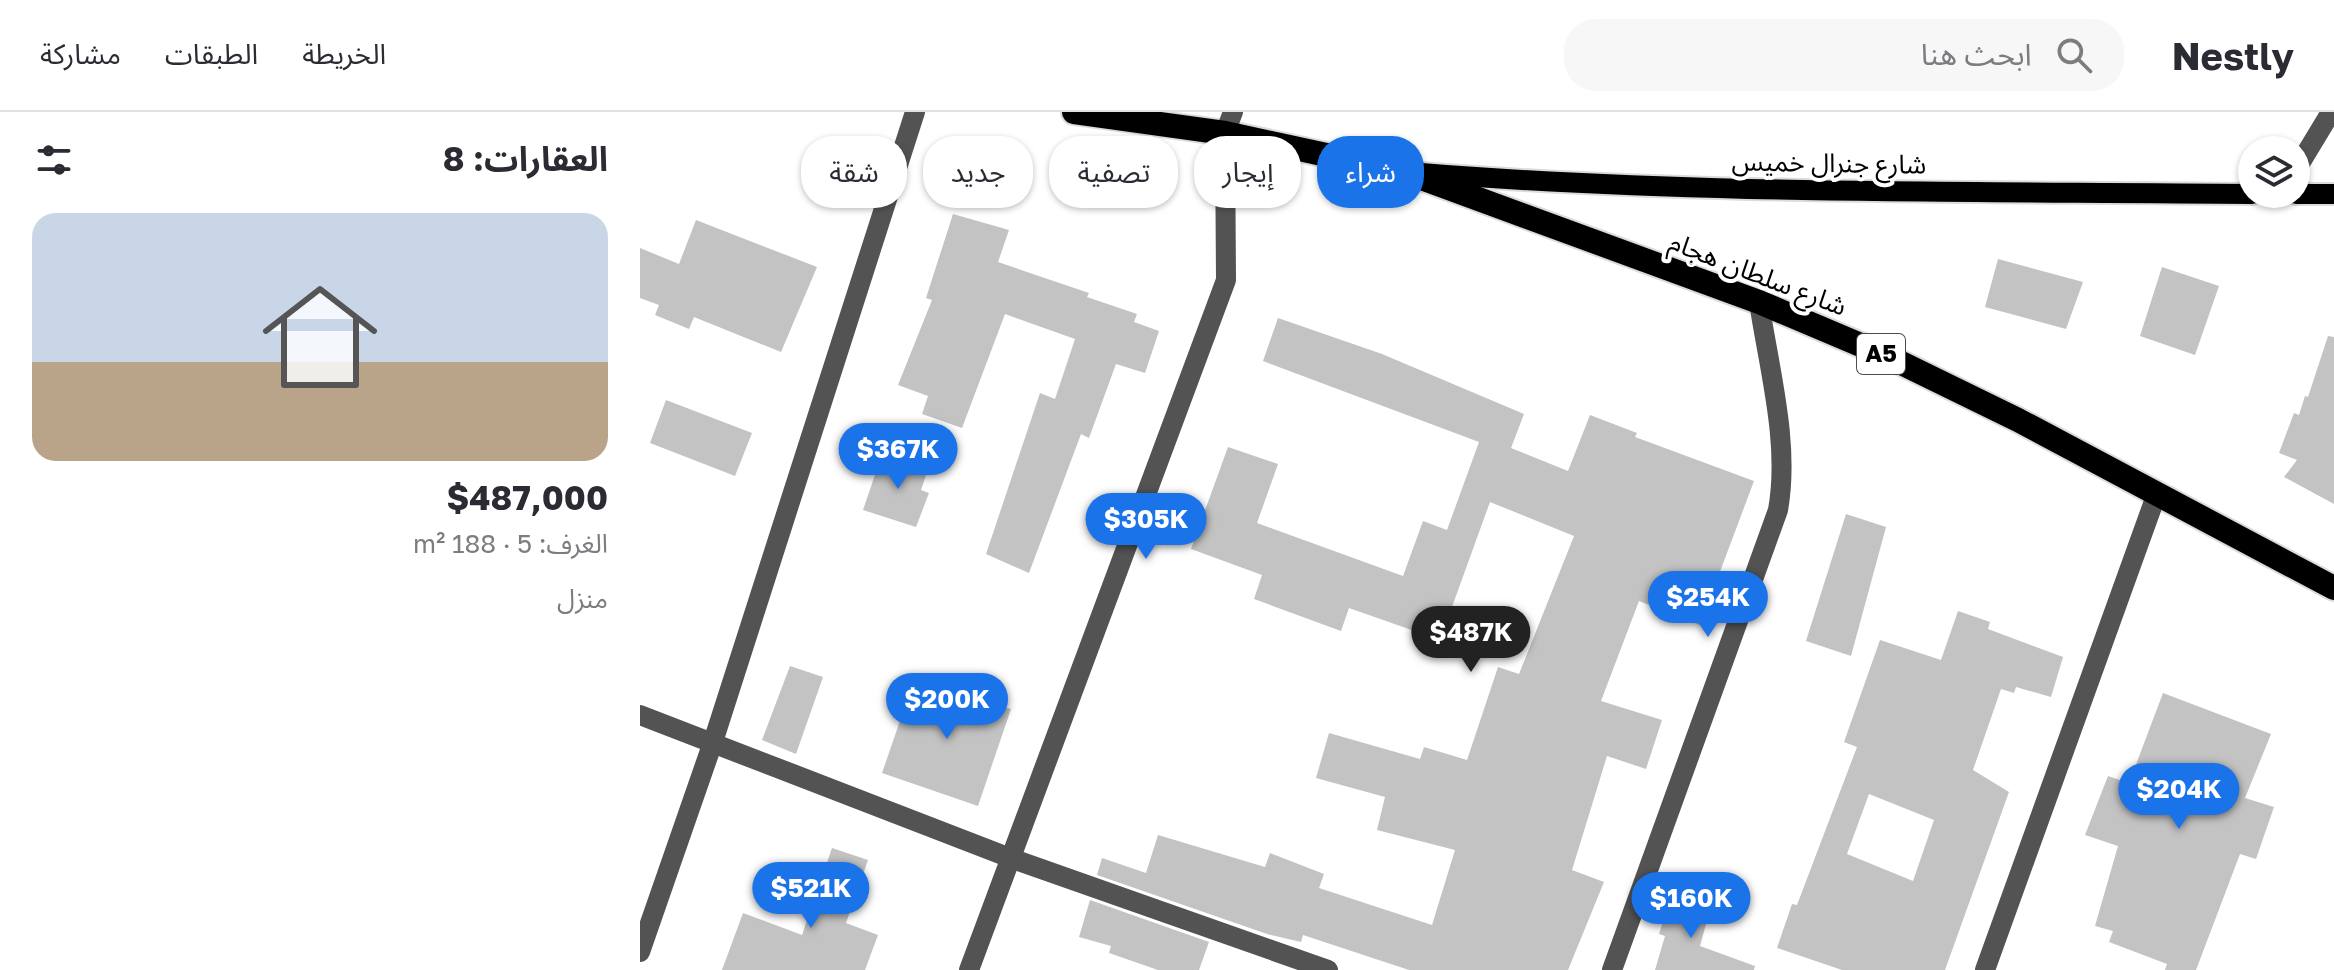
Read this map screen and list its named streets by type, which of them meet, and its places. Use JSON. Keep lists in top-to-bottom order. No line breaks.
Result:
{"streets":{"highway":["شارع سلطان هجام","A5"],"main road":["شارع جنرال خميس"]},"page":{"header":"Nestly","search":"ابحث هنا","nav":["الخريطة","الطبقات","مشاركة"],"heading":"العقارات: 8","chip":["شراء","إيجار","تصفية","جديد","شقة"],"list":[{"name":"$487,000","note":"الغرف: 5 · 188 m² · منزل"}],"price":["$367K","$305K","$254K","$487K","$200K","$204K","$521K","$160K"]}}
